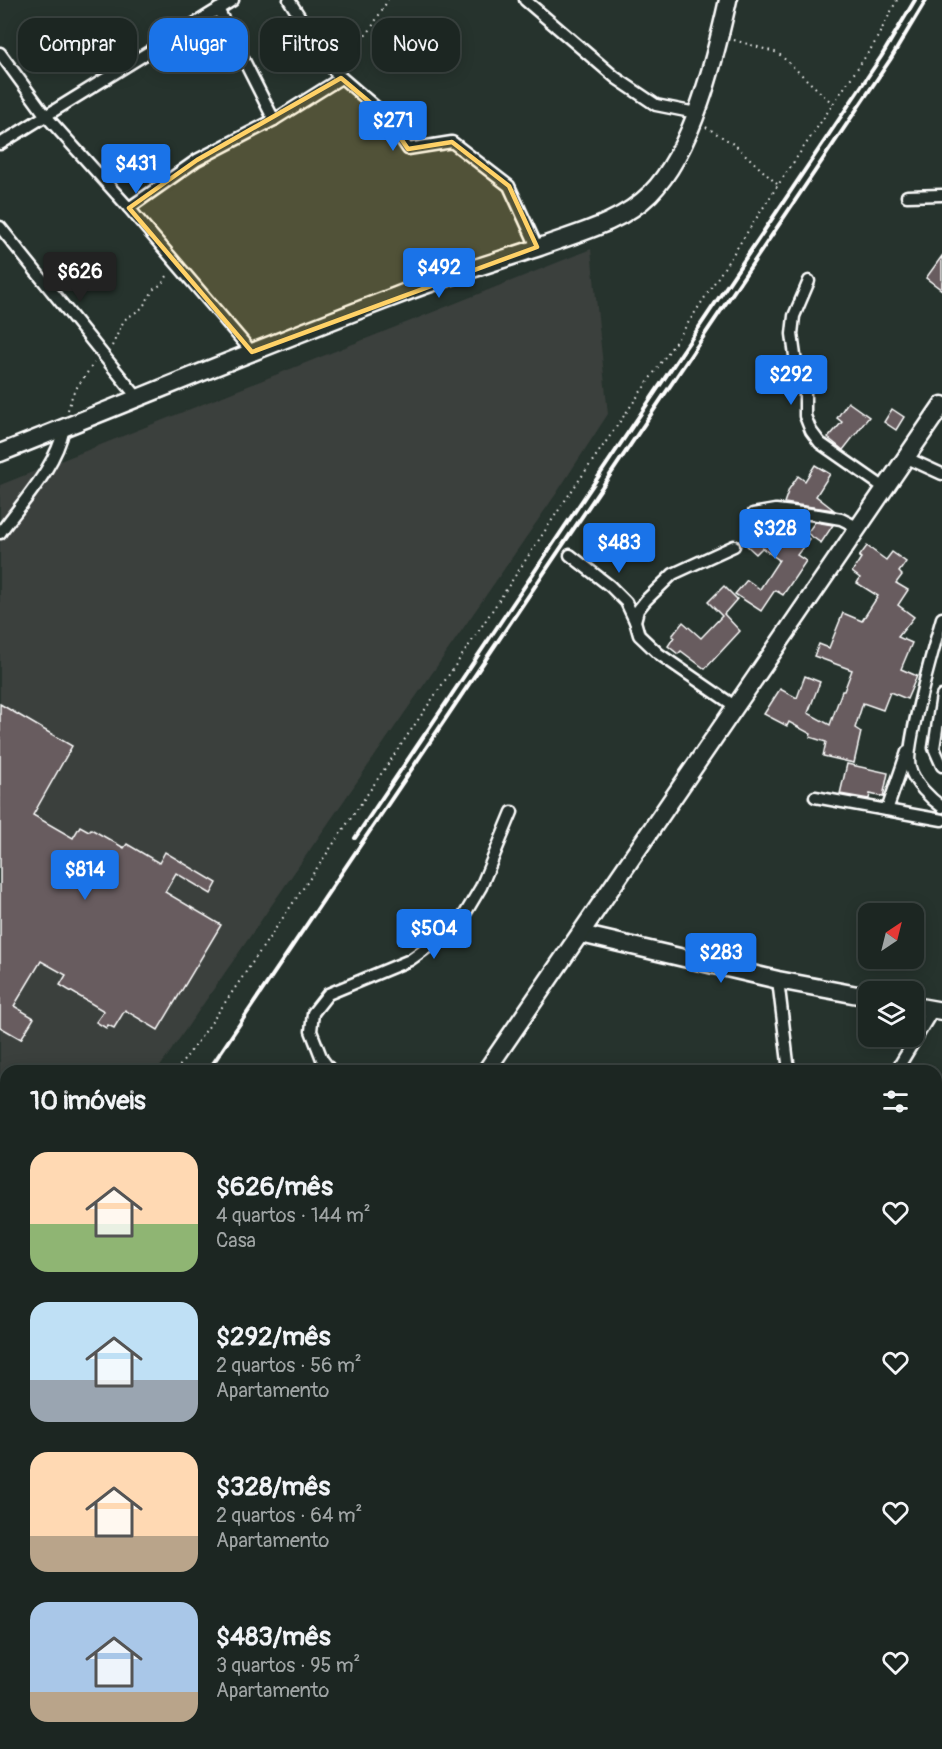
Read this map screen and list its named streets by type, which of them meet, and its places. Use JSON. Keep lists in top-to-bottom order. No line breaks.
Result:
{"north":"top right","page":{"chip":["Comprar","Alugar","Filtros","Novo"],"price":["$271","$431","$492","$626","$292","$328","$483","$814","$504","$283"],"heading":"10 imóveis","list":[{"name":"$626/mês","note":"4 quartos · 144 m² · Casa"},{"name":"$292/mês","note":"2 quartos · 56 m² · Apartamento"},{"name":"$328/mês","note":"2 quartos · 64 m² · Apartamento"},{"name":"$483/mês","note":"3 quartos · 95 m² · Apartamento"}]}}
